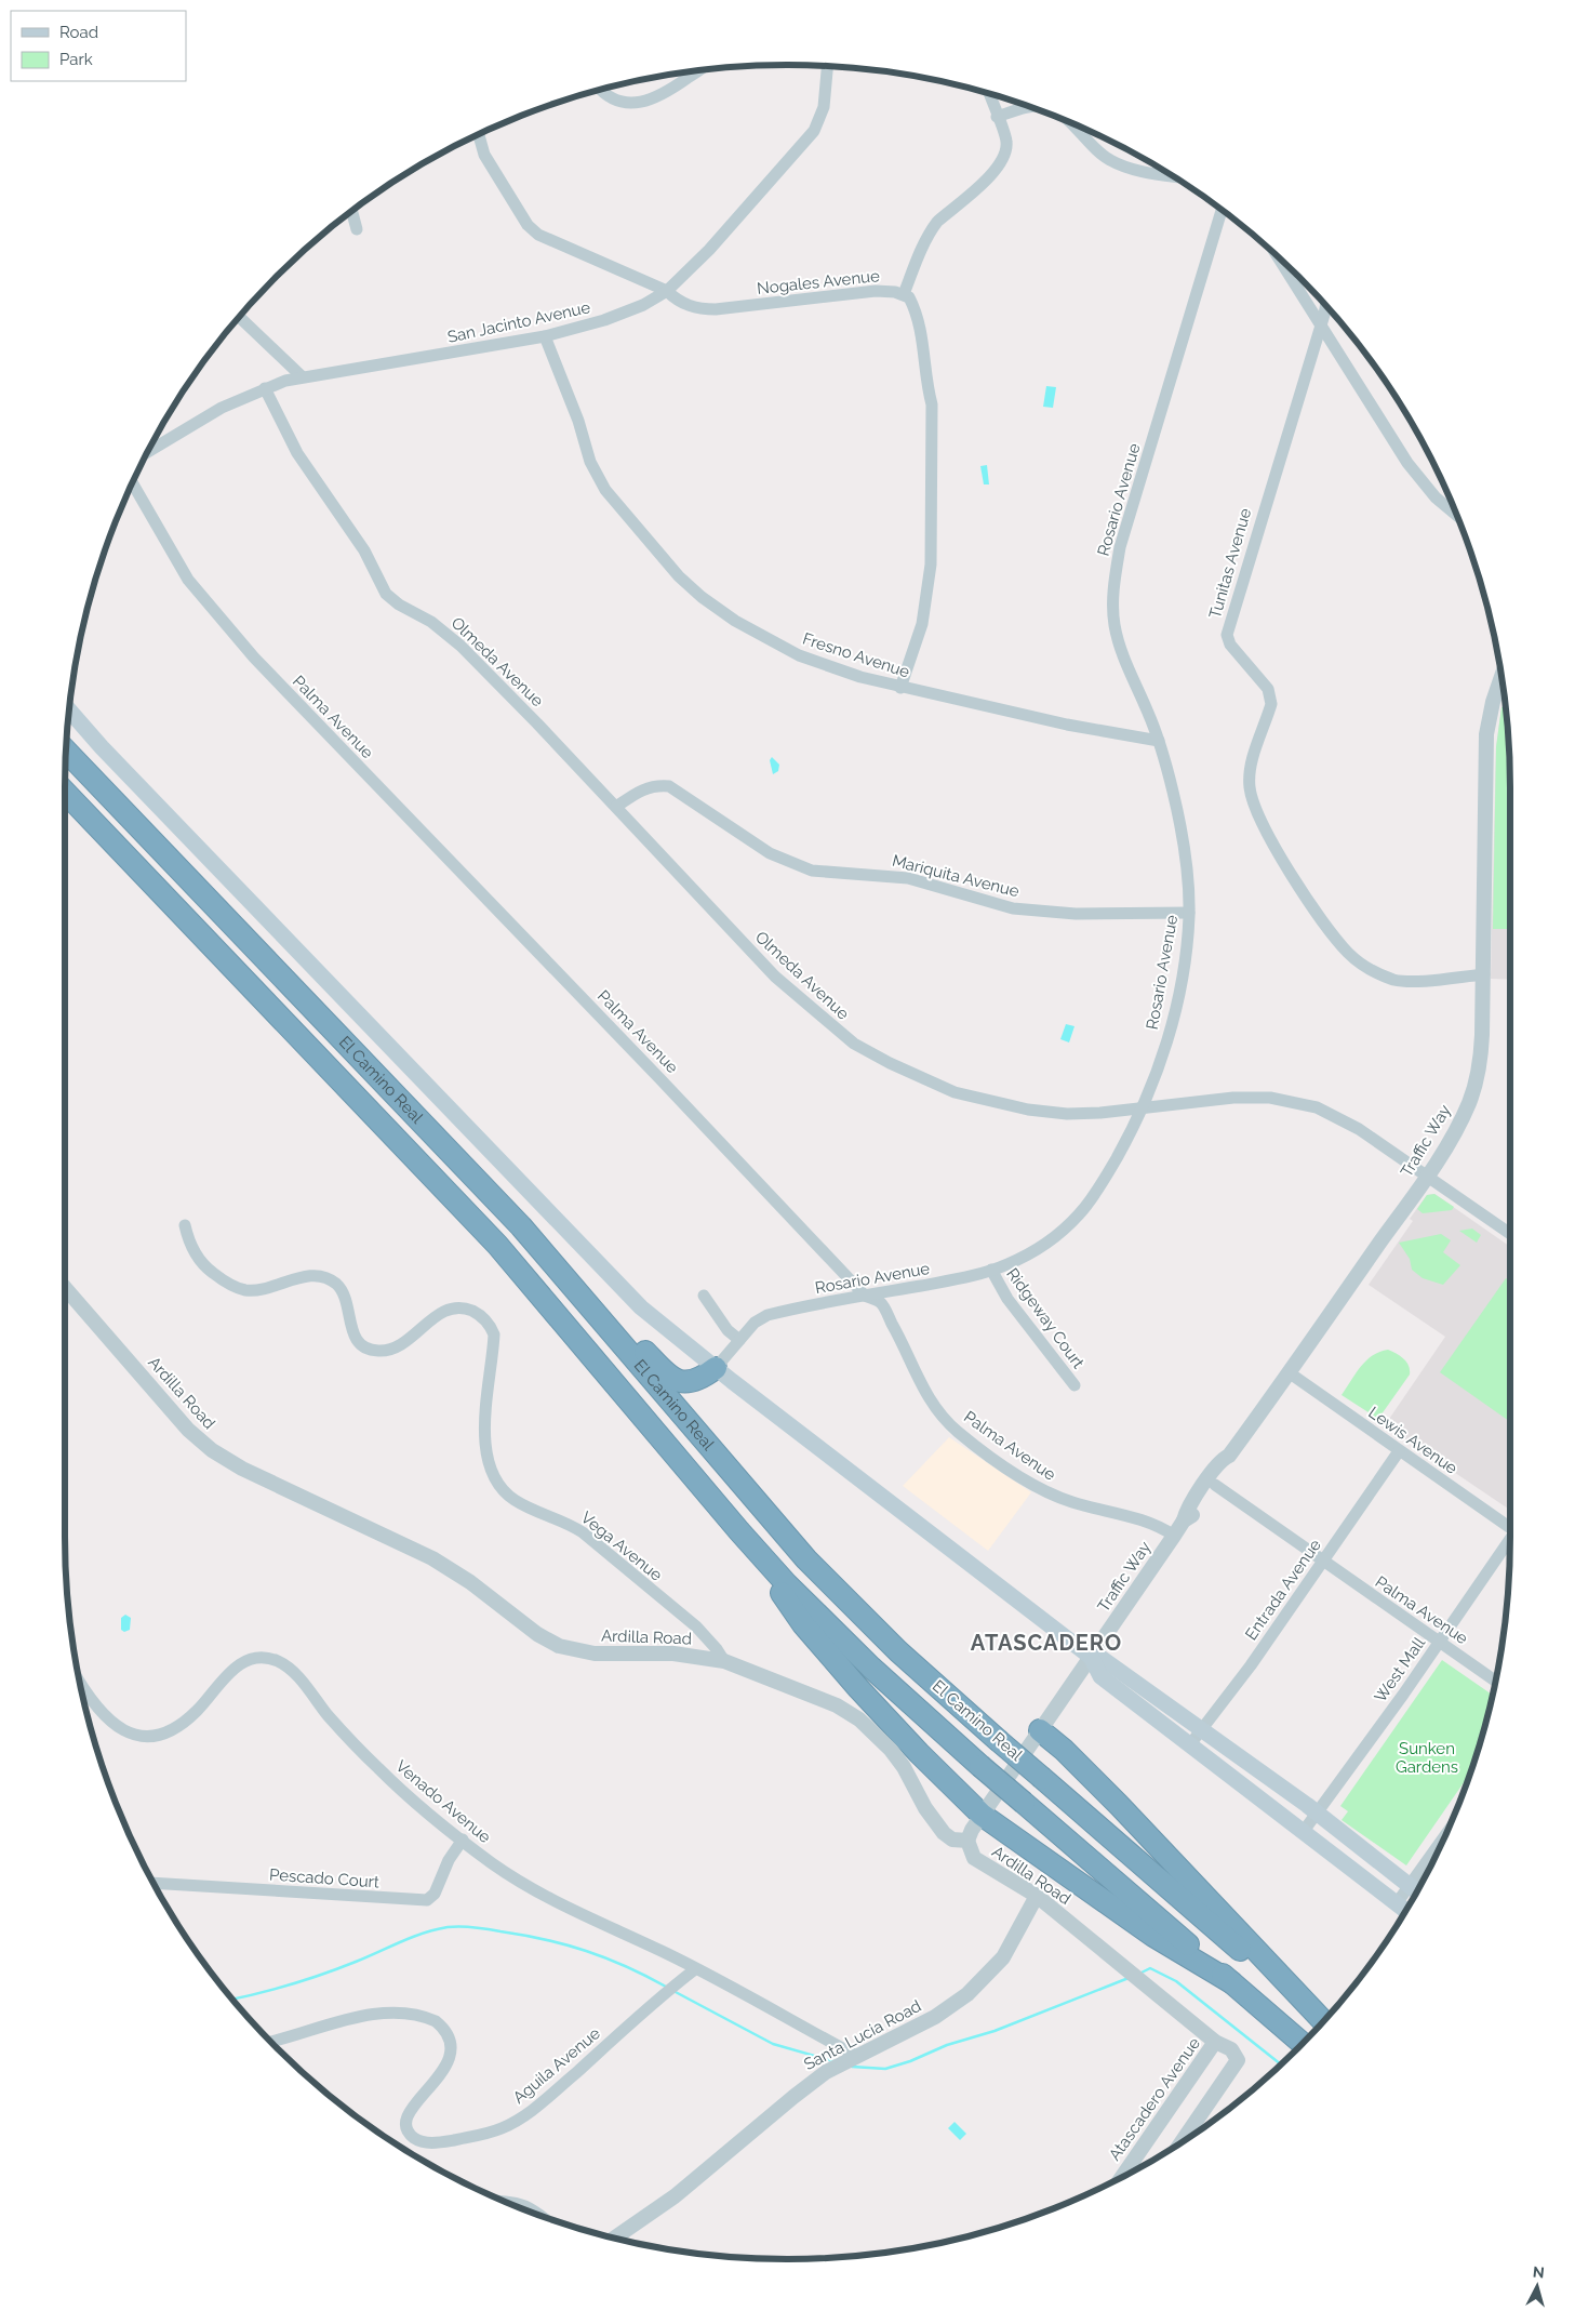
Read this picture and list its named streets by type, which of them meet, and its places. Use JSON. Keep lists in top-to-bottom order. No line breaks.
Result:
{"streets":{"highway":["El Camino Real"],"street":["Nogales Avenue","San Jacinto Avenue","Rosario Avenue","Tunitas Avenue","Fresno Avenue","Olmeda Avenue","Palma Avenue","Mariquita Avenue","Traffic Way","Ridgeway Court","Ardilla Road","Lewis Avenue","Vega Avenue","Entrada Avenue","West Mall","Venado Avenue","Pescado Court","Santa Lucia Road","Aguila Avenue","Atascadero Avenue"]},"crossings":[["Nogales Avenue","San Jacinto Avenue"],["San Jacinto Avenue","Fresno Avenue"],["San Jacinto Avenue","Olmeda Avenue"],["Rosario Avenue","Fresno Avenue"],["Rosario Avenue","Olmeda Avenue"],["Rosario Avenue","Palma Avenue"],["Rosario Avenue","Mariquita Avenue"],["Rosario Avenue","El Camino Real"],["Rosario Avenue","Ridgeway Court"],["Tunitas Avenue","Traffic Way"],["Olmeda Avenue","Mariquita Avenue"],["Olmeda Avenue","Traffic Way"],["Palma Avenue","Traffic Way"],["Palma Avenue","Entrada Avenue"],["Palma Avenue","West Mall"],["El Camino Real","Traffic Way"],["El Camino Real","Entrada Avenue"],["El Camino Real","West Mall"],["Traffic Way","Ardilla Road"],["Traffic Way","Lewis Avenue"],["Ardilla Road","Vega Avenue"],["Ardilla Road","Santa Lucia Road"],["Ardilla Road","Atascadero Avenue"],["Lewis Avenue","Entrada Avenue"],["Venado Avenue","Pescado Court"],["Venado Avenue","Santa Lucia Road"],["Venado Avenue","Aguila Avenue"]],"districts":["ATASCADERO"],"parks":["Sunken Gardens"],"legend":["Road","Park"],"north":"top"}
